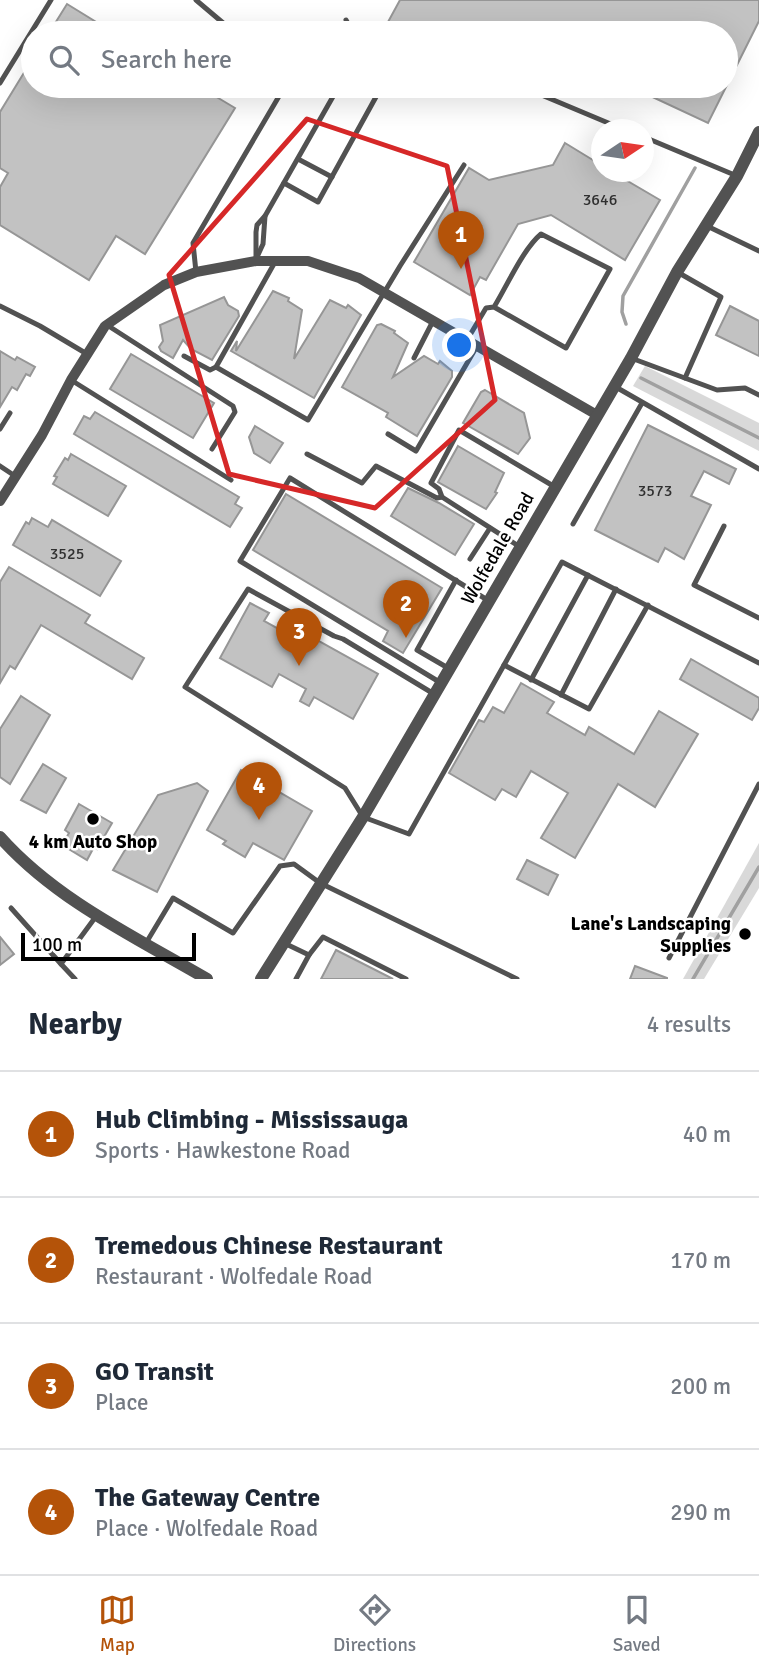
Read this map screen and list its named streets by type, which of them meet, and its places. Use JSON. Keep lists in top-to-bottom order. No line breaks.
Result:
{"streets":{"street":["Wolfedale Road"]},"places":["4 km Auto Shop","Lane's Landscaping Supplies"],"house_numbers":["3646","3573","3525"],"scale_bar":"100 m","north":"right","page":{"search":"Search here","pins":["1","2","3","4"],"scale":"100 m","heading":["Nearby","4 results"],"list":[{"mark":"1","name":"Hub Climbing - Mississauga","note":"Sports · Hawkestone Road","value":"40 m"},{"mark":"2","name":"Tremedous Chinese Restaurant","note":"Restaurant · Wolfedale Road","value":"170 m"},{"mark":"3","name":"GO Transit","note":"Place","value":"200 m"},{"mark":"4","name":"The Gateway Centre","note":"Place · Wolfedale Road","value":"290 m"}],"nav":["Map","Directions","Saved"]}}
